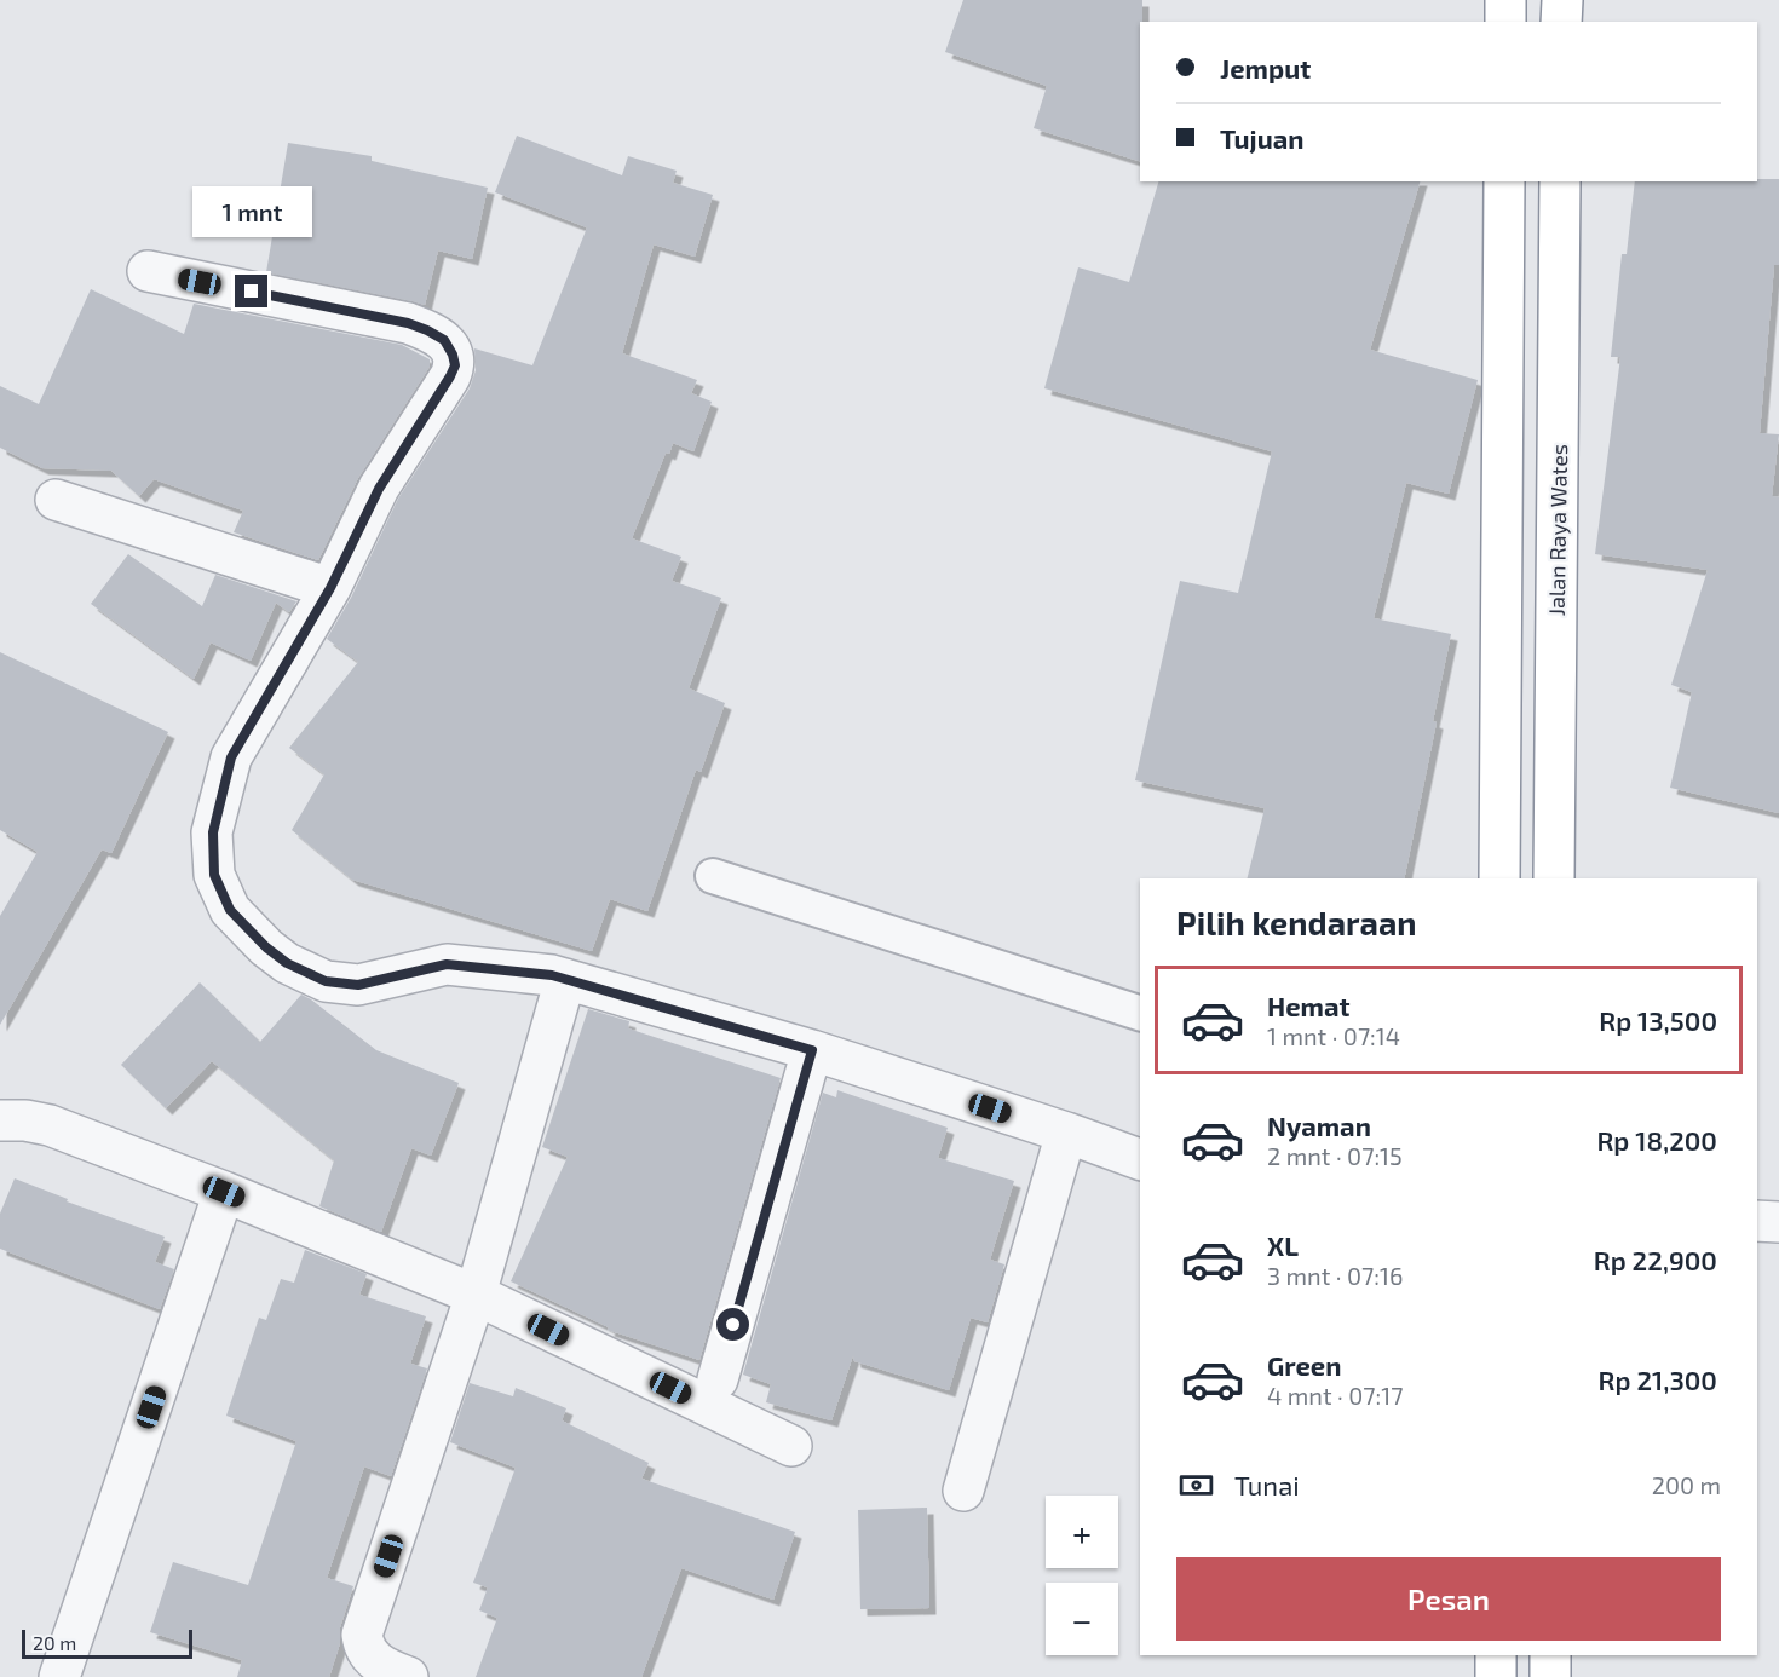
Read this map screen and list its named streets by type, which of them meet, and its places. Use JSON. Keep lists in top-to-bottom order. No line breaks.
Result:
{"streets":{"highway":["Jalan Raya Wates"]},"scale_bar":"20 m","page":{"banner":["Jemput","Tujuan"],"bubble":"1 mnt","heading":"Pilih kendaraan","list":[{"name":"Hemat","note":"1 mnt · 07:14","value":"Rp 13,500"},{"name":"Nyaman","note":"2 mnt · 07:15","value":"Rp 18,200"},{"name":"XL","note":"3 mnt · 07:16","value":"Rp 22,900"},{"name":"Green","note":"4 mnt · 07:17","value":"Rp 21,300"}],"pay":["Tunai","200 m"],"map_buttons":["+","−"],"buttons":"Pesan","scale":"20 m"}}
